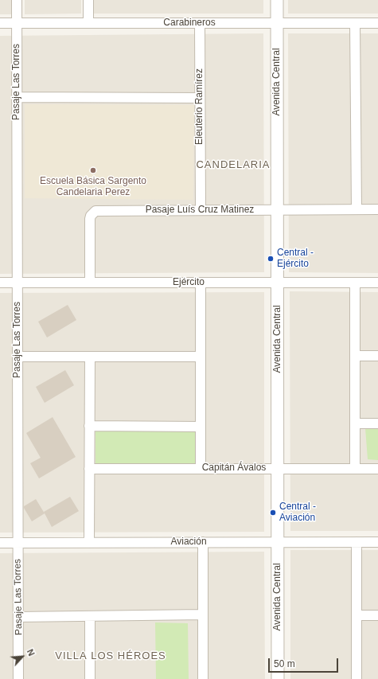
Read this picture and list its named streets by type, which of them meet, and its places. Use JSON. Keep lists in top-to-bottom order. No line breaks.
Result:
{"streets":{"street":["Carabineros","Pasaje Las Torres","Avenida Central","Eleuterio Ramírez","Pasaje Luís Cruz Matinez","Ejército","Capitán Ávalos","Aviación"]},"crossings":[["Carabineros","Pasaje Las Torres"],["Carabineros","Avenida Central"],["Carabineros","Eleuterio Ramírez"],["Pasaje Las Torres","Ejército"],["Pasaje Las Torres","Aviación"],["Avenida Central","Pasaje Luís Cruz Matinez"],["Avenida Central","Ejército"],["Avenida Central","Capitán Ávalos"],["Avenida Central","Aviación"],["Eleuterio Ramírez","Pasaje Luís Cruz Matinez"],["Pasaje Luís Cruz Matinez","Ejército"]],"districts":["CANDELARIA","VILLA LOS HÉROES"],"places":["Escuela Básica Sargento Candelaria Perez","Central - Ejército","Central - Aviación"],"scale_bar":"50 m","north":"top right"}
